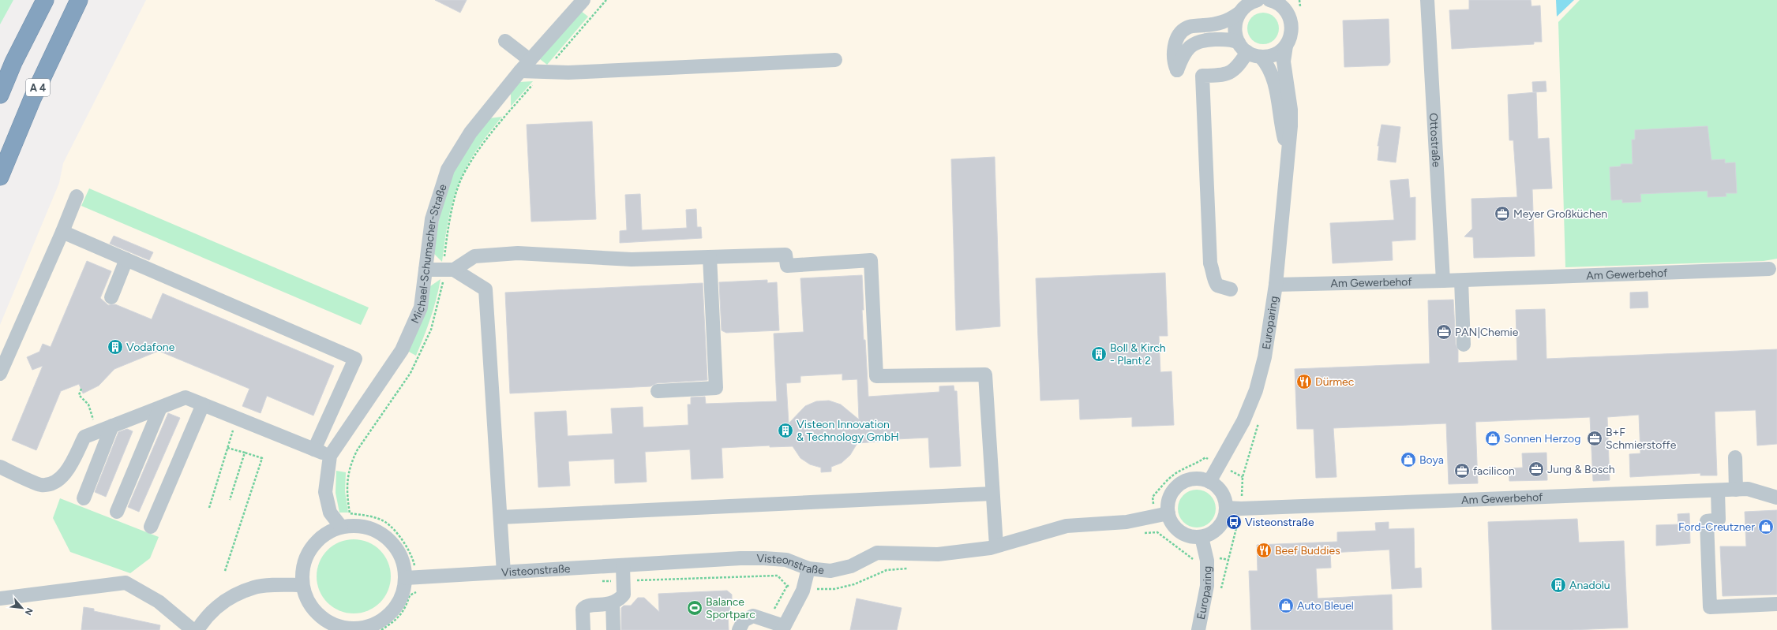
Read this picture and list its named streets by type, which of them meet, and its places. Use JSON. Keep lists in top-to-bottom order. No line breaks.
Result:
{"streets":{"highway":["A 4"],"street":["Ottostraße","Michael-Schumacher-Straße","Am Gewerbehof","Europaring","Visteonstraße"]},"crossings":[["Ottostraße","Am Gewerbehof"],["Michael-Schumacher-Straße","Visteonstraße"],["Am Gewerbehof","Europaring"],["Am Gewerbehof","Visteonstraße"],["Europaring","Visteonstraße"]],"places":{"office":["Meyer Großküchen","PAN|Chemie","B+F Schmierstoffe","Jung & Bosch","facilicon"],"building":["Vodafone","Boll & Kirch - Plant 2","Visteon Innovation & Technology GmbH","Anadolu"],"restaurant":["Dürmec","Beef Buddies"],"shop":["Sonnen Herzog","Boya","Ford-Creutzner","Auto Bleuel"],"bus stop":["Visteonstraße"],"sports":["Balance Sportparc"]},"north":"bottom right"}
